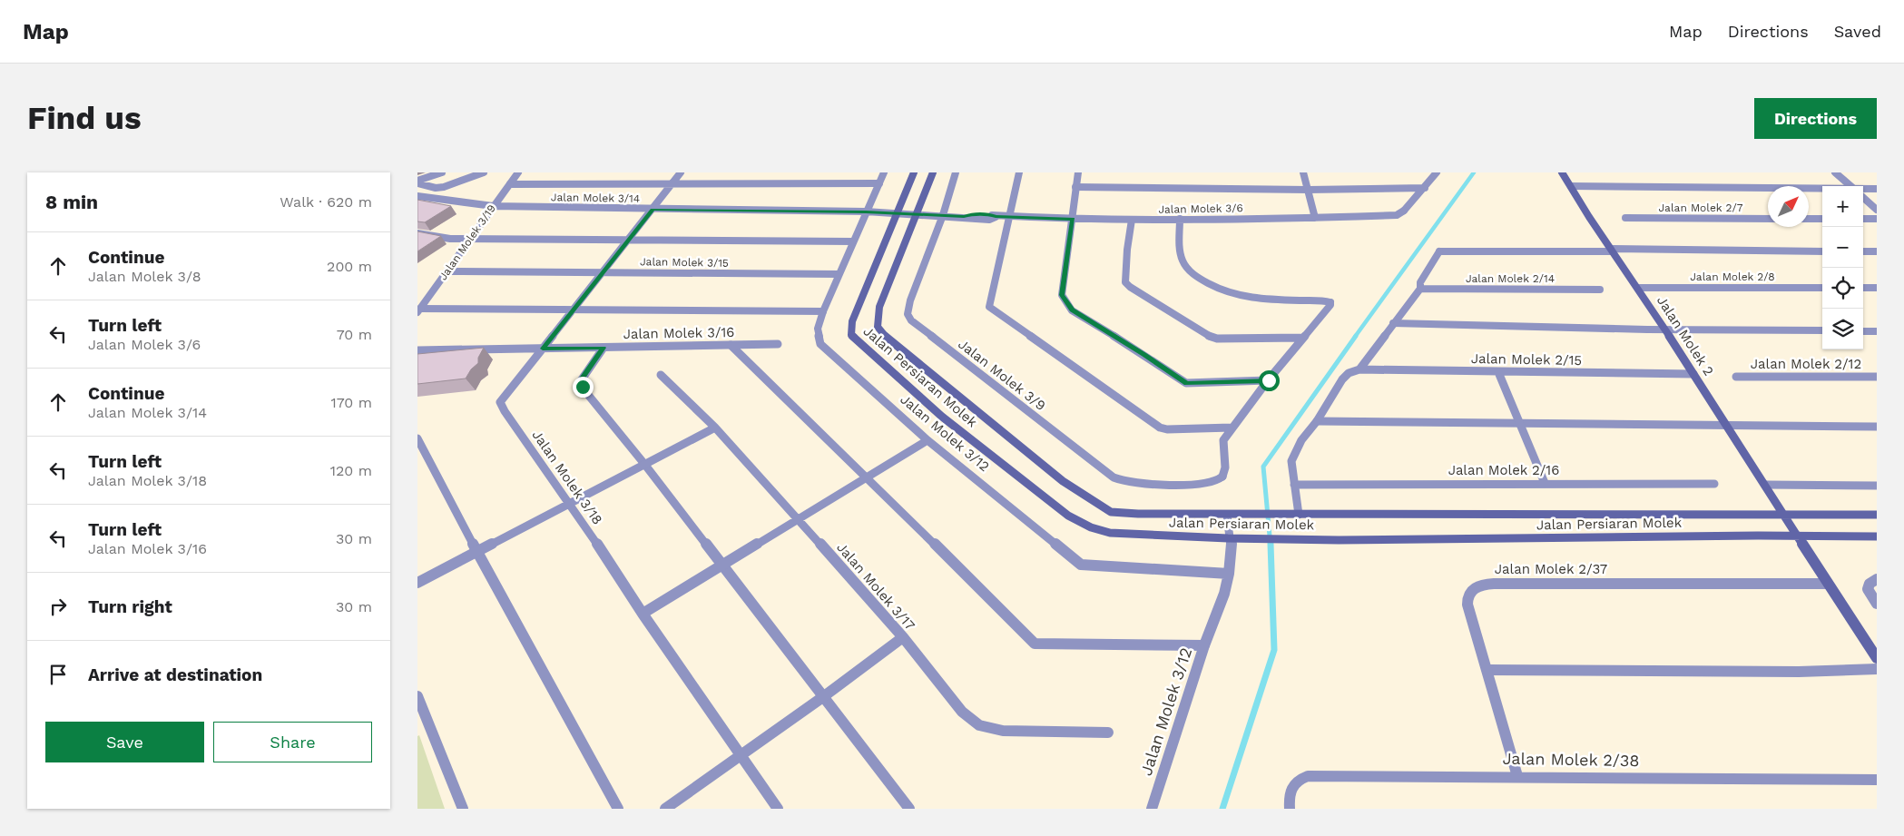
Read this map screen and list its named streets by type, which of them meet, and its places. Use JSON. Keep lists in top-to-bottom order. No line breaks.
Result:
{"streets":{"main road":["Jalan Molek 2","Jalan Persiaran Molek"],"street":["Jalan Molek 3/14","Jalan Molek 2/7","Jalan Molek 3/6","Jalan Molek 3/19","Jalan Molek 3/15","Jalan Molek 2/8","Jalan Molek 2/14","Jalan Molek 3/16","Jalan Molek 2/15","Jalan Molek 2/12","Jalan Molek 3/9","Jalan Molek 3/12","Jalan Molek 2/16","Jalan Molek 3/18","Jalan Molek 2/37","Jalan Molek 3/17","Jalan Molek 2/38"]},"crossings":[["Jalan Molek 3/14","Jalan Molek 3/6"],["Jalan Molek 3/14","Jalan Molek 3/19"],["Jalan Molek 3/14","Jalan Molek 3/9"],["Jalan Molek 3/14","Jalan Persiaran Molek"],["Jalan Molek 3/14","Jalan Molek 3/12"],["Jalan Molek 3/14","Jalan Molek 3/18"],["Jalan Molek 3/6","Jalan Molek 3/9"],["Jalan Molek 3/19","Jalan Molek 3/15"],["Jalan Molek 3/15","Jalan Molek 3/12"],["Jalan Molek 3/15","Jalan Molek 3/18"],["Jalan Molek 2/8","Jalan Molek 2"],["Jalan Molek 3/16","Jalan Molek 3/18"],["Jalan Molek 2","Jalan Molek 2/15"],["Jalan Molek 2","Jalan Persiaran Molek"],["Jalan Molek 2","Jalan Molek 2/37"],["Jalan Persiaran Molek","Jalan Molek 3/12"],["Jalan Molek 2/37","Jalan Molek 2/38"]],"north":"top right","page":{"header":"Map","nav":["Map","Directions","Saved"],"buttons":["Directions",["Save","Share"]],"title":"Find us","heading":["8 min","Walk · 620 m"],"map_buttons":["+","−"],"list":[["Continue","Jalan Molek 3/8","200 m"],["Turn left","Jalan Molek 3/6","70 m"],["Continue","Jalan Molek 3/14","170 m"],["Turn left","Jalan Molek 3/18","120 m"],["Turn left","Jalan Molek 3/16","30 m"],["Turn right","30 m"],"Arrive at destination"]}}
